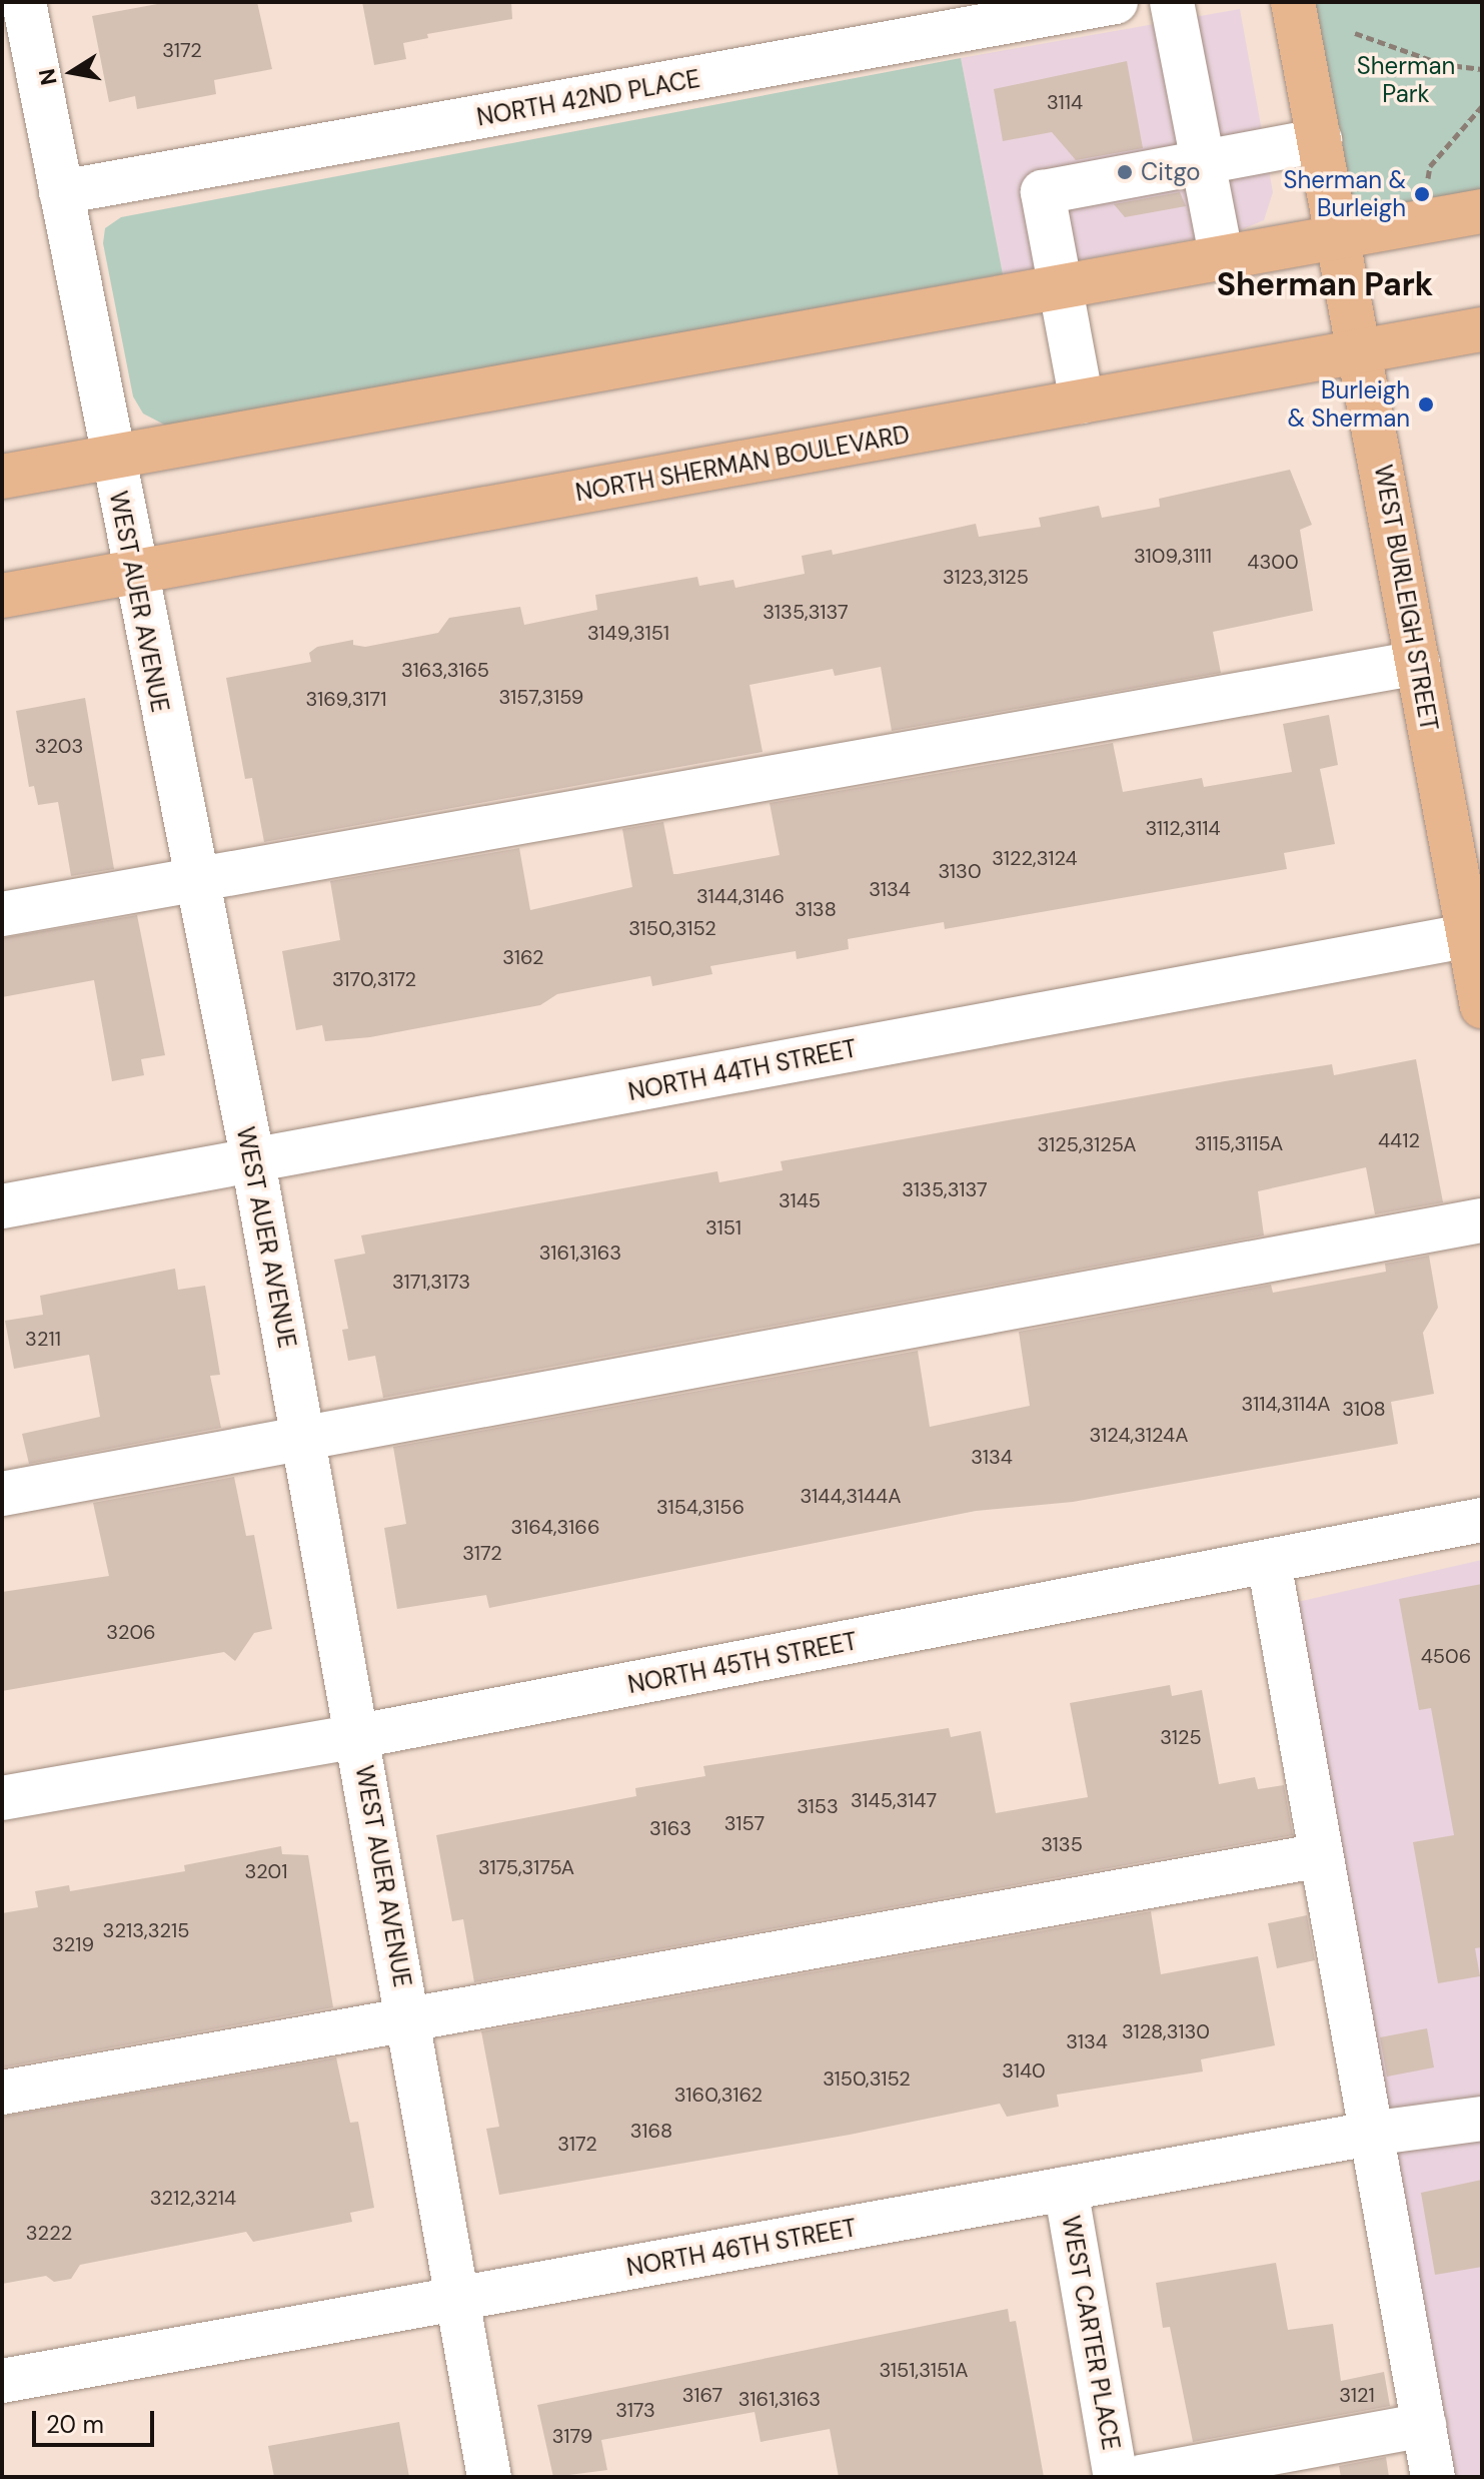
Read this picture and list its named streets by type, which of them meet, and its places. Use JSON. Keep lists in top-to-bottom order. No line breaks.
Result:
{"streets":{"main road":["NORTH SHERMAN BOULEVARD","WEST BURLEIGH STREET"],"street":["NORTH 42ND PLACE","WEST AUER AVENUE","NORTH 44TH STREET","NORTH 45TH STREET","NORTH 46TH STREET","WEST CARTER PLACE"]},"crossings":[["NORTH 42ND PLACE","WEST AUER AVENUE"],["NORTH SHERMAN BOULEVARD","WEST BURLEIGH STREET"],["NORTH SHERMAN BOULEVARD","WEST AUER AVENUE"],["WEST BURLEIGH STREET","NORTH 44TH STREET"],["WEST AUER AVENUE","NORTH 44TH STREET"],["WEST AUER AVENUE","NORTH 45TH STREET"],["WEST AUER AVENUE","NORTH 46TH STREET"],["NORTH 46TH STREET","WEST CARTER PLACE"]],"districts":["Sherman Park"],"parks":["Sherman Park"],"places":["Citgo","Sherman & Burleigh","Burleigh & Sherman"],"house_numbers":["3172","3114","3109,3111","4300","3123,3125","3135,3137","3149,3151","3163,3165","3157,3159","3169,3171","3203","3112,3114","3122,3124","3130","3134","3144,3146","3138","3150,3152","3162","3170,3172","4412","3115,3115A","3125,3125A","3135,3137","3145","3151","3161,3163","3171,3173","3211","3114,3114A","3108","3124,3124A","3134","3144,3144A","3154,3156","3164,3166","3172","3206","4506","3125","3145,3147","3153","3157","3163","3135","3175,3175A","3201","3213,3215","3219","3128,3130","3134","3140","3150,3152","3160,3162","3168","3172","3212,3214","3222","3151,3151A","3167","3121","3161,3163","3173","3179"],"scale_bar":"20 m","north":"left"}
